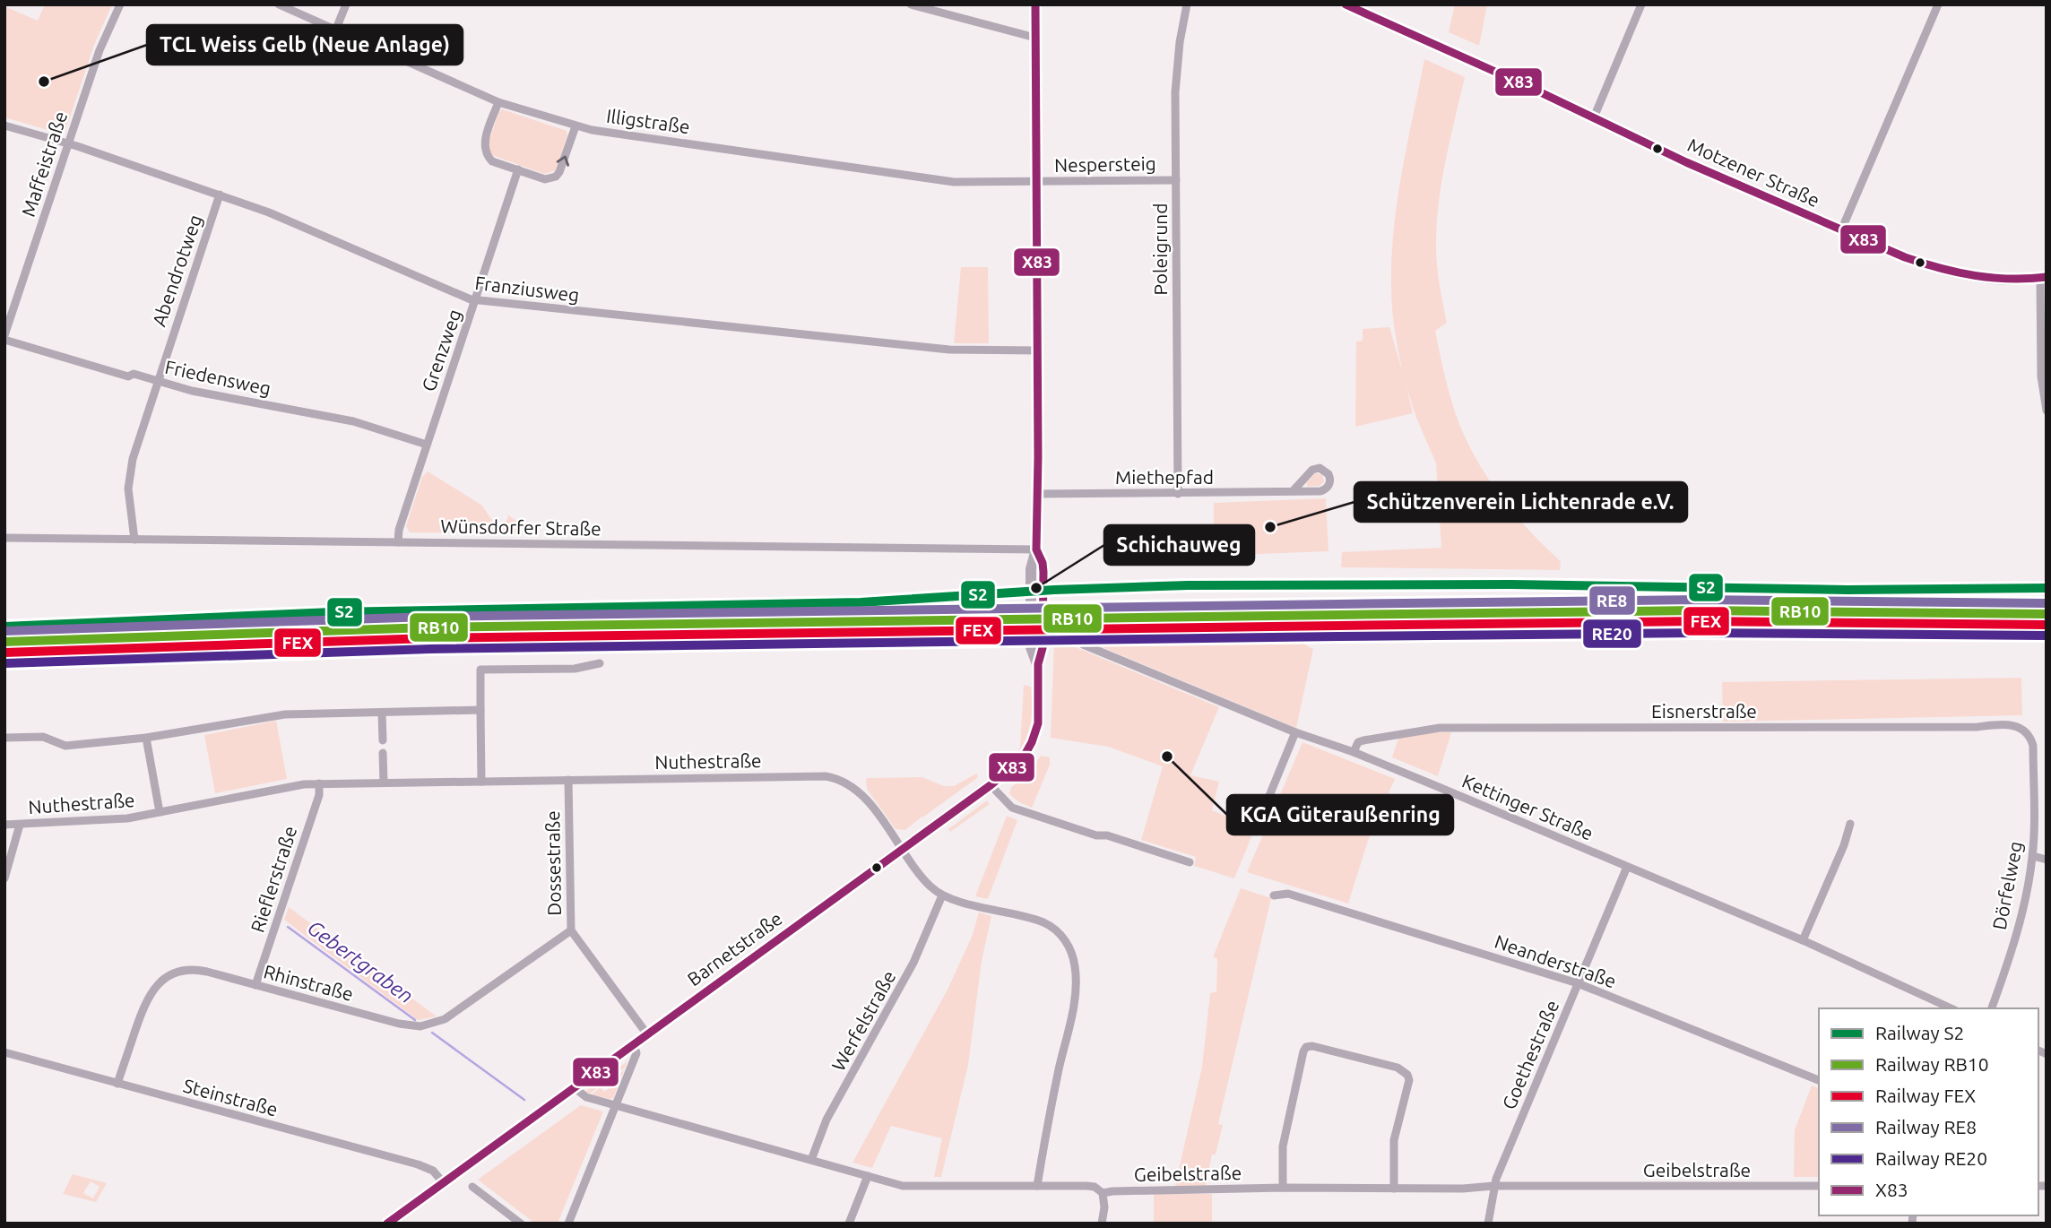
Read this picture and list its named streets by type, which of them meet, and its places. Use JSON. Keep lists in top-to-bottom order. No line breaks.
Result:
{"streets":{"street":["Illigstraße","Maffeistraße","Nespersteig","Motzener Straße","Poleigrund","Abendrotweg","Franziusweg","Grenzweg","Friedensweg","Miethepfad","Wünsdorfer Straße","Eisnerstraße","Nuthestraße","Kettinger Straße","Dossestraße","Rieflerstraße","Dörfelweg","Barnetstraße","Neanderstraße","Rhinstraße","Werfelstraße","Goethestraße","Steinstraße","Geibelstraße"]},"crossings":[["Illigstraße","Nespersteig"],["Illigstraße","Barnetstraße"],["Maffeistraße","Franziusweg"],["Maffeistraße","Friedensweg"],["Nespersteig","Poleigrund"],["Nespersteig","Barnetstraße"],["Poleigrund","Miethepfad"],["Abendrotweg","Franziusweg"],["Abendrotweg","Friedensweg"],["Abendrotweg","Wünsdorfer Straße"],["Franziusweg","Grenzweg"],["Franziusweg","Barnetstraße"],["Grenzweg","Friedensweg"],["Grenzweg","Wünsdorfer Straße"],["Miethepfad","Barnetstraße"],["Wünsdorfer Straße","Barnetstraße"],["Eisnerstraße","Kettinger Straße"],["Eisnerstraße","Dörfelweg"],["Nuthestraße","Dossestraße"],["Nuthestraße","Rieflerstraße"],["Nuthestraße","Barnetstraße"],["Nuthestraße","Werfelstraße"],["Kettinger Straße","Goethestraße"],["Dossestraße","Barnetstraße"],["Dossestraße","Rhinstraße"],["Rieflerstraße","Rhinstraße"],["Barnetstraße","Steinstraße"],["Barnetstraße","Geibelstraße"],["Neanderstraße","Goethestraße"],["Rhinstraße","Steinstraße"],["Werfelstraße","Geibelstraße"],["Goethestraße","Geibelstraße"]],"water":["Gebertgraben"],"places":["TCL Weiss Gelb (Neue Anlage)","Schützenverein Lichtenrade e.V.","Schichauweg","KGA Güteraußenring"],"lines":["transit line X83","rail line S2","rail line RE8","rail line RB10","rail line FEX","rail line RE20"],"legend":["Railway S2","Railway RB10","Railway FEX","Railway RE8","Railway RE20","X83"]}
